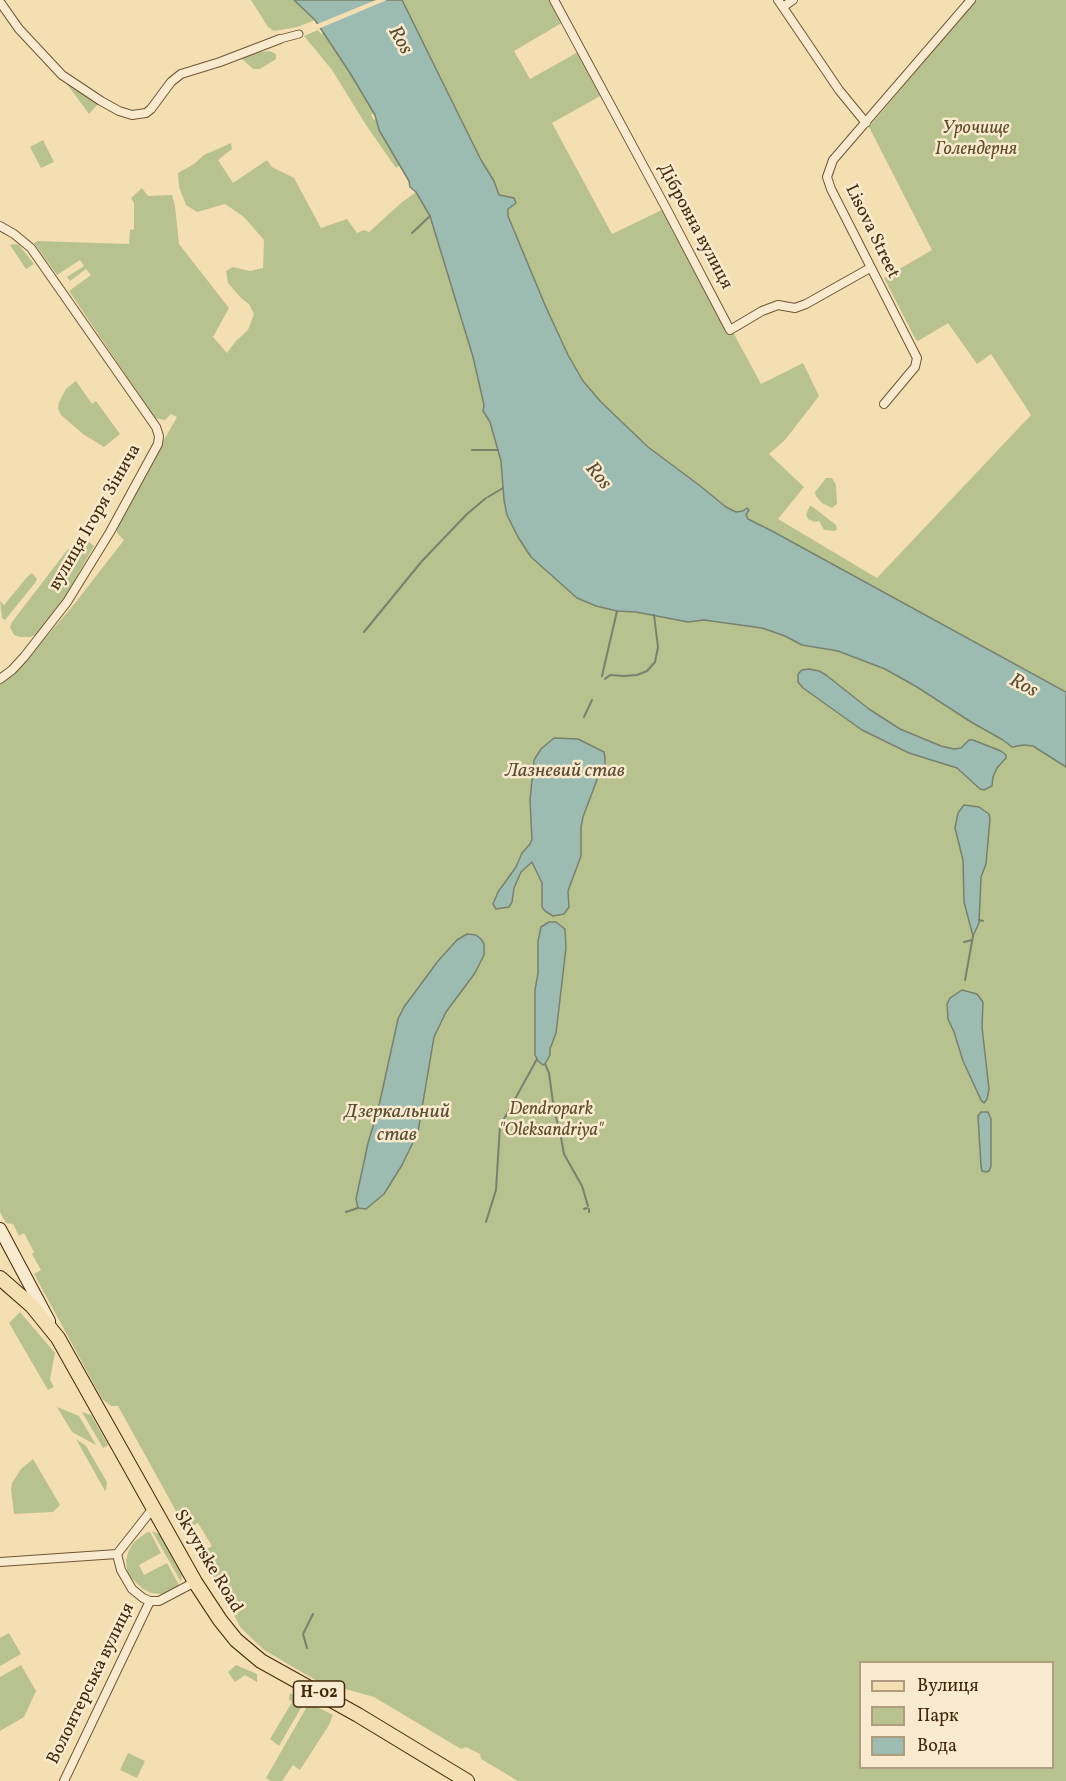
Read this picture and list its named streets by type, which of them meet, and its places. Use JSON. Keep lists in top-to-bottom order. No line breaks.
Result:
{"streets":{"main road":["Skvyrske Road","Н-02"],"street":["Дібровна вулиця","Lisova Street","вулиця Ігоря Зінича","Волонтерська вулиця"]},"crossings":[["Дібровна вулиця","Lisova Street"]],"water":["Ros","Лазневий став","Дзеркальний став"],"parks":["Урочище Голендерня","Dendropark \"Oleksandriya\""],"legend":["Вулиця","Парк","Вода"]}
